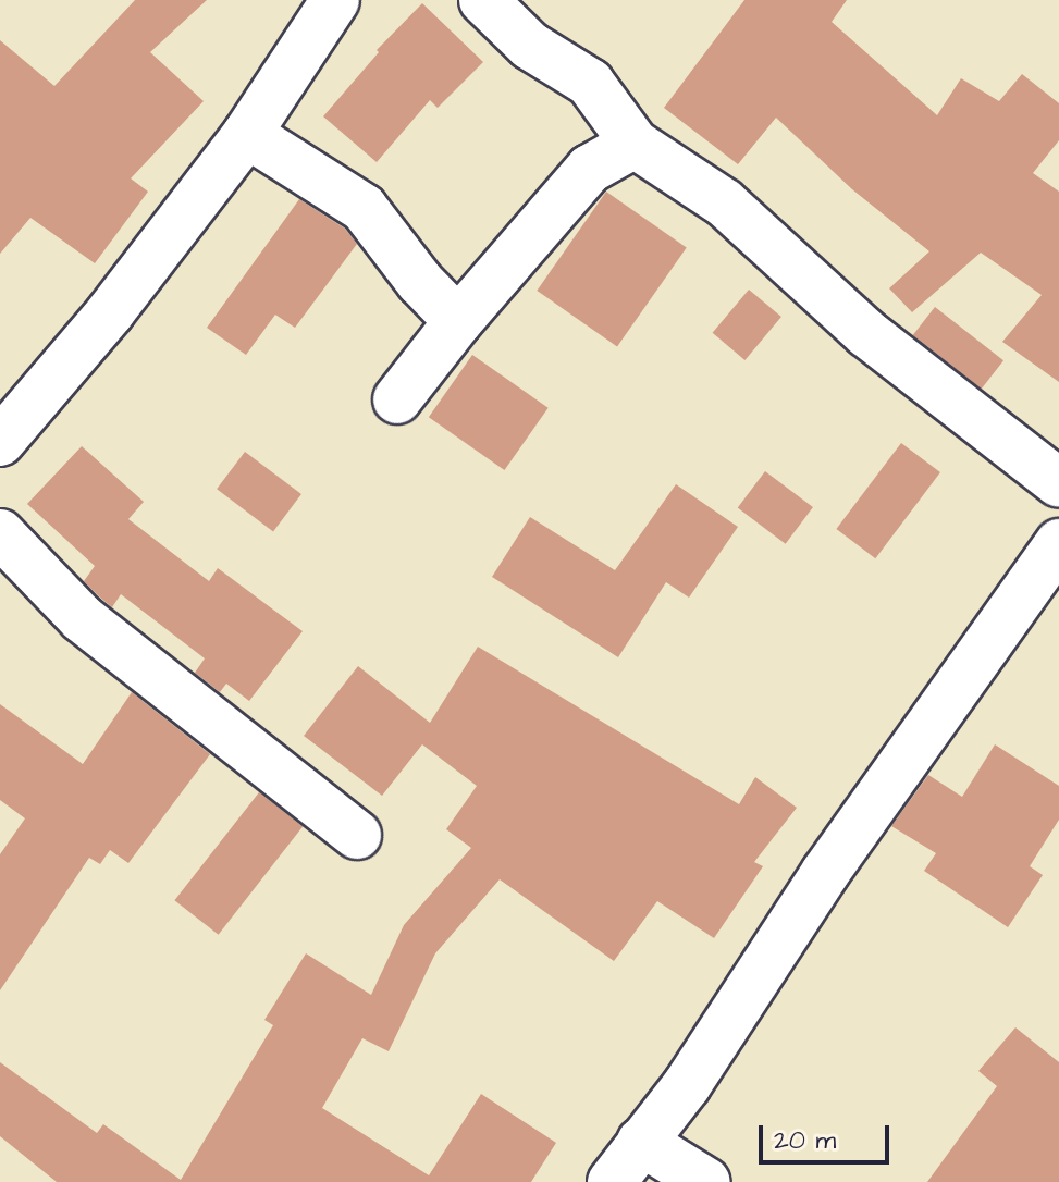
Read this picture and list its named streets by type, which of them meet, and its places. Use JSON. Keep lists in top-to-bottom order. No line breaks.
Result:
{"scale_bar":"20 m"}
